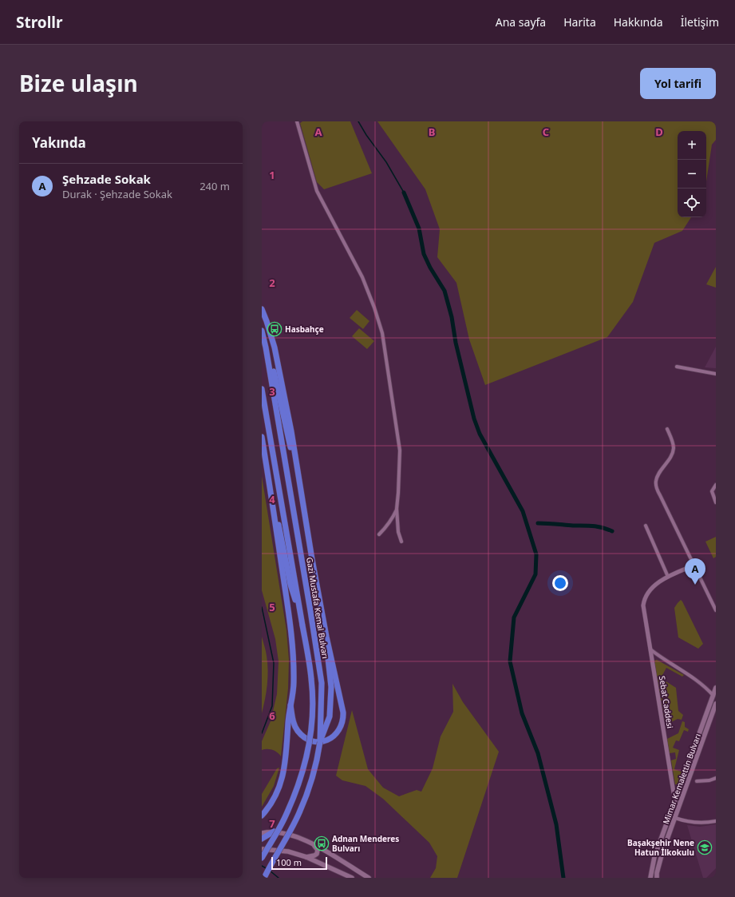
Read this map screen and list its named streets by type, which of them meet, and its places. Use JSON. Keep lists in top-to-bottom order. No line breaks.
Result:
{"streets":{"highway":["Gazi Mustafa Kemal Bulvarı"],"main road":["Mimar Kemalettin Bulvarı"],"street":["Sebat Caddesi"]},"places":{"bus stop":["Hasbahçe","Adnan Menderes Bulvarı"],"school or university":["Başakşehir Nene Hatun İlkokulu"]},"scale_bar":"100 m","page":{"header":"Strollr","nav":["Ana sayfa","Harita","Hakkında","İletişim"],"title":"Bize ulaşın","buttons":"Yol tarifi","heading":"Yakında","map_buttons":["+","−"],"list":[{"mark":"A","name":"Şehzade Sokak","note":"Durak · Şehzade Sokak","value":"240 m"}],"pins":"A","scale":"100 m"},"grid":{"columns":["A","B","C","D"],"rows":["1","2","3","4","5","6","7"]}}
